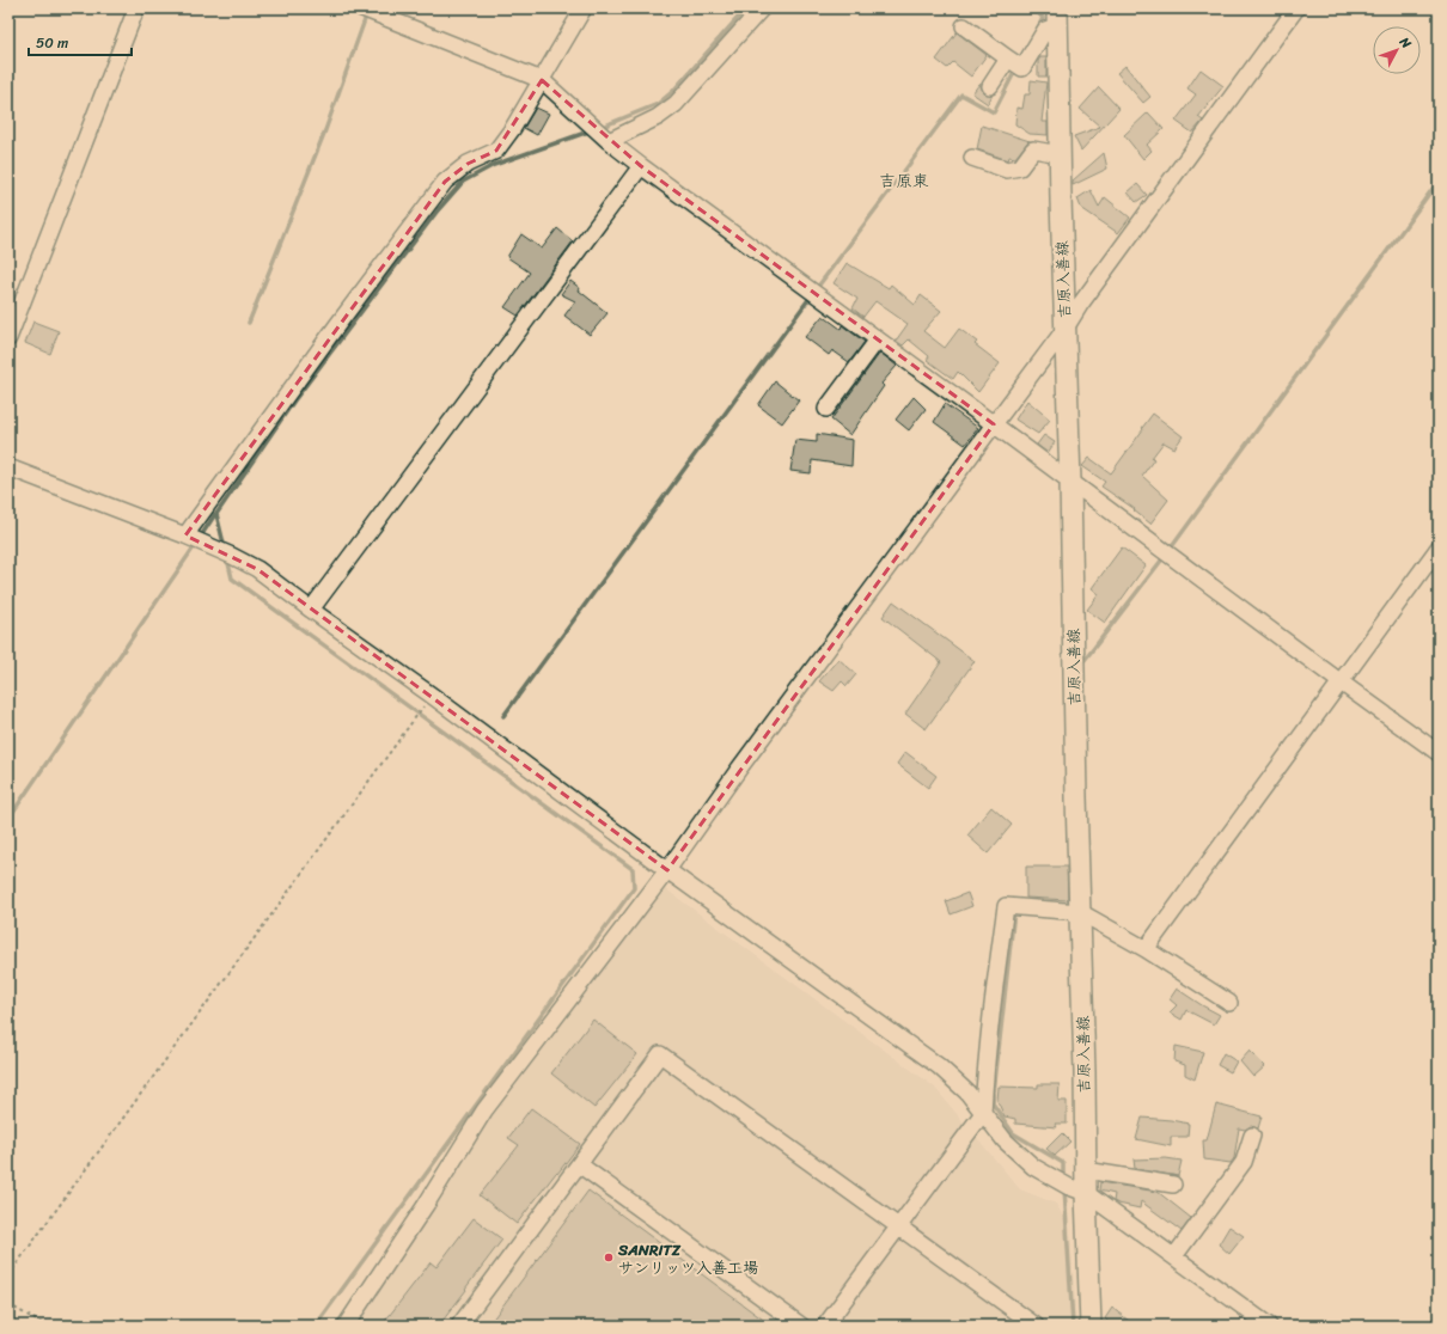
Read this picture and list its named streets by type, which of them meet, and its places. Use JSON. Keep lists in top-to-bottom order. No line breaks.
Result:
{"streets":{"main road":["吉原入善線"]},"districts":["吉原東"],"places":["SANRITZ サンリッツ入善工場"],"scale_bar":"50 m","north":"top right"}
